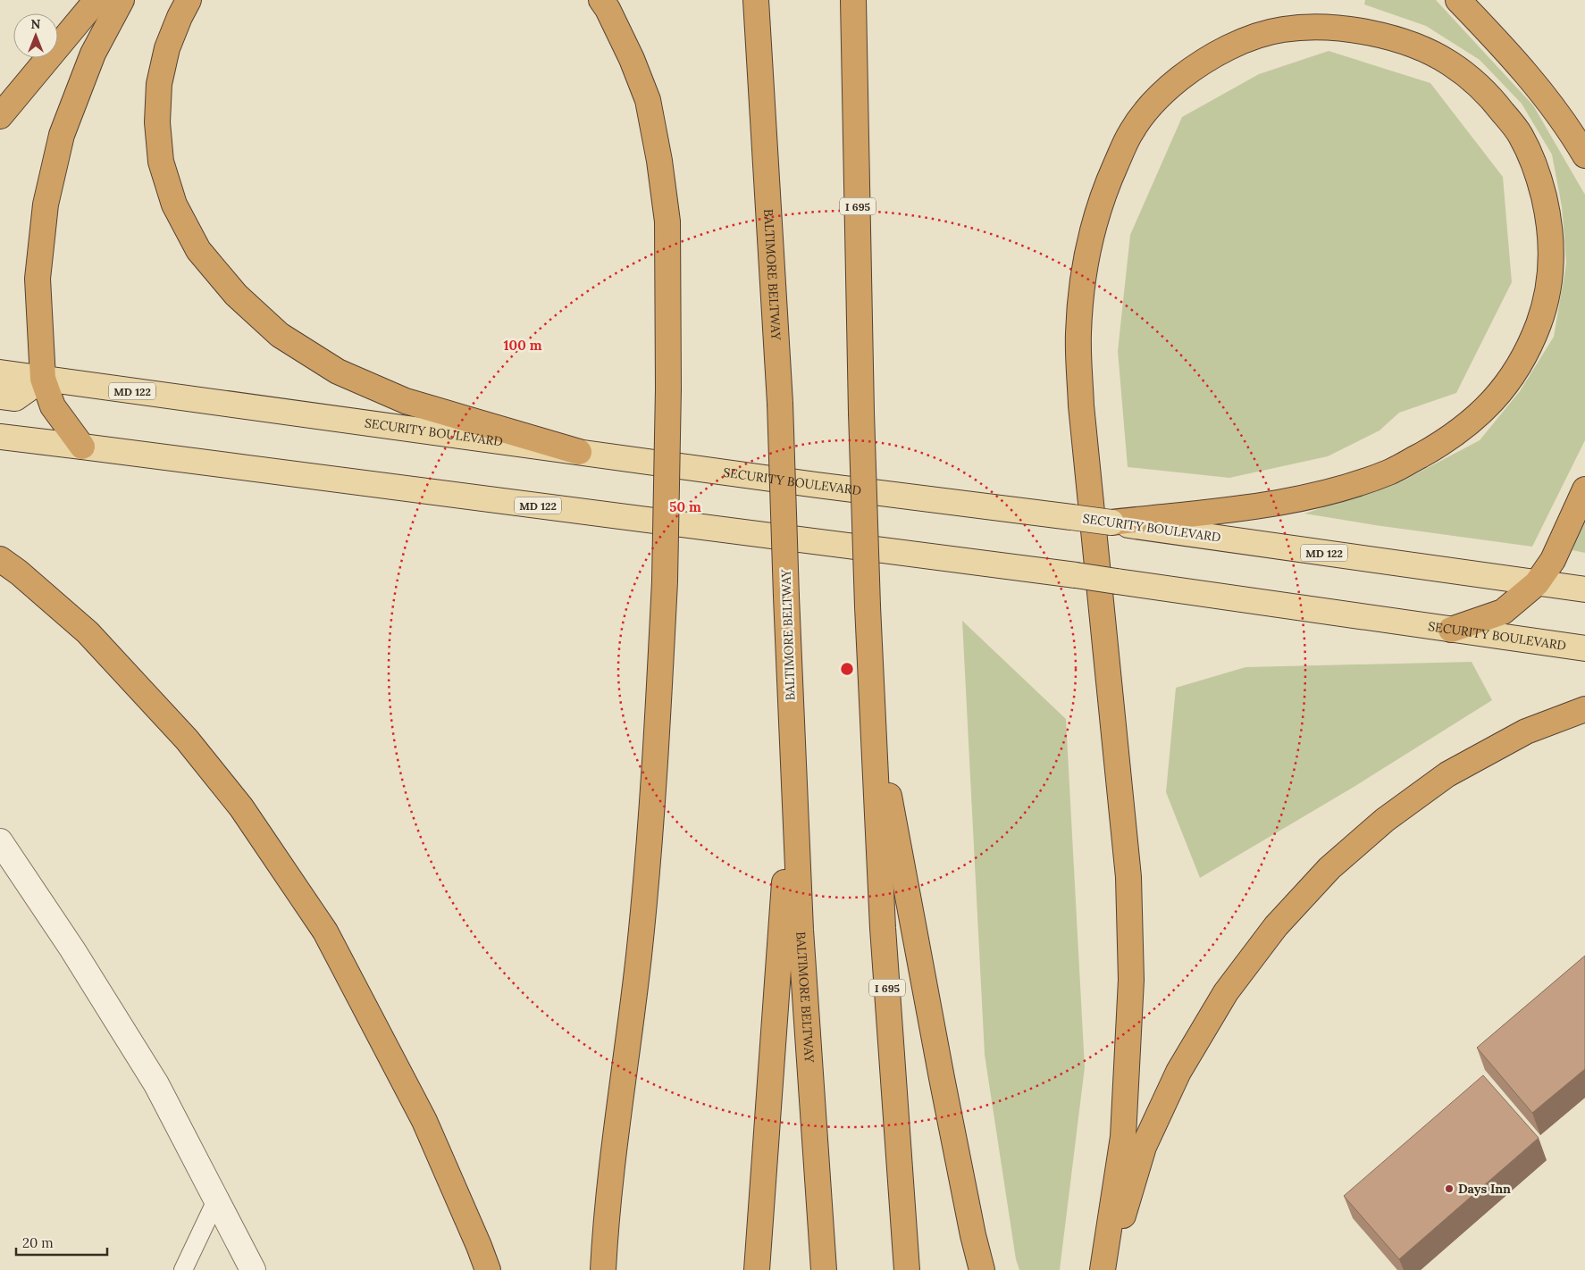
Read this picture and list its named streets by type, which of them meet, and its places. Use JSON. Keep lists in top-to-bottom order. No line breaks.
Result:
{"streets":{"highway":["I 695","BALTIMORE BELTWAY"],"main road":["MD 122","SECURITY BOULEVARD"]},"places":["Days Inn"],"scale_bar":"20 m","north":"top","rings":["100 m","50 m"]}
